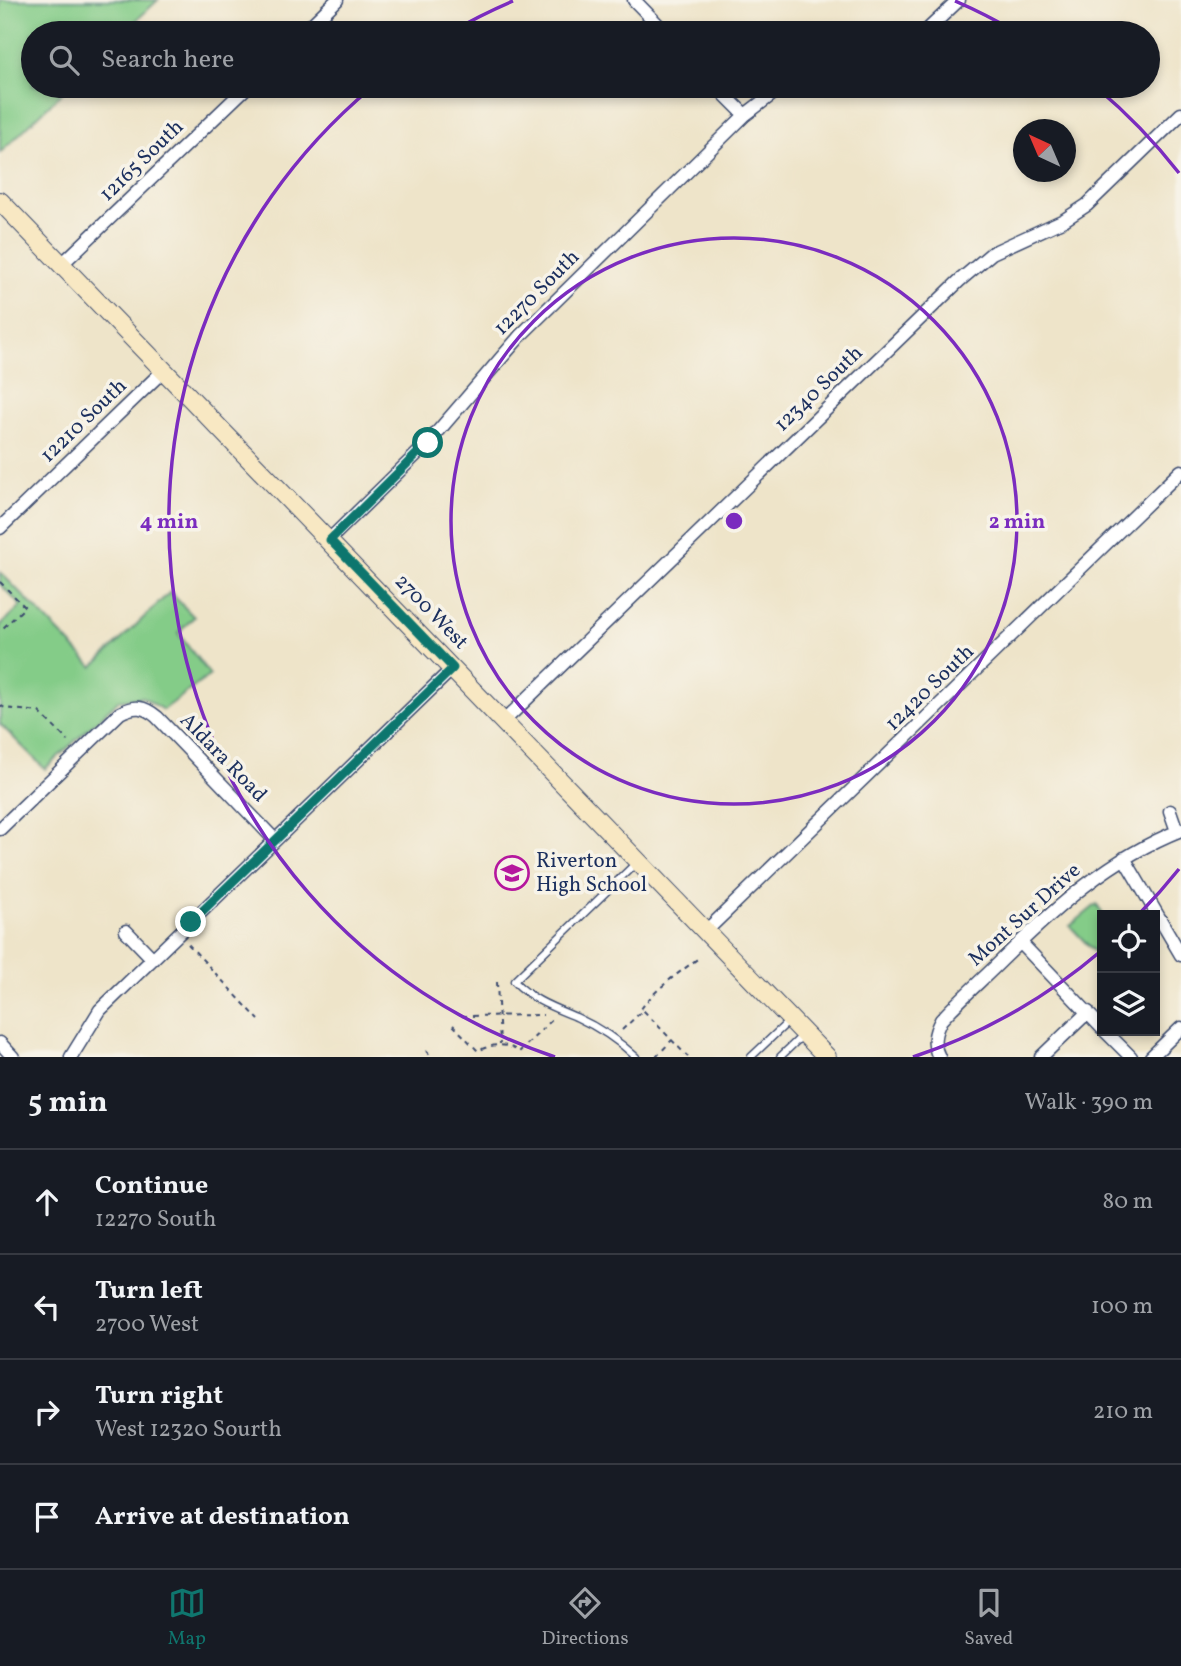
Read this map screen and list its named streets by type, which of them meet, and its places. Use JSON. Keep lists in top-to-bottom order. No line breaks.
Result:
{"streets":{"main road":["2700 West"],"street":["12165 South","12270 South","12340 South","12210 South","12420 South","Aldara Road","Mont Sur Drive"]},"crossings":[["12165 South","2700 West"],["12270 South","2700 West"],["12340 South","2700 West"],["12210 South","2700 West"],["2700 West","12420 South"]],"places":{"school or university":["Riverton High School"]},"north":"top left","page":{"search":"Search here","heading":["5 min","Walk · 390 m"],"list":[["Continue","12270 South","80 m"],["Turn left","2700 West","100 m"],["Turn right","West 12320 Sourth","210 m"],"Arrive at destination"],"nav":["Map","Directions","Saved"]},"rings":["2 min","4 min"]}
